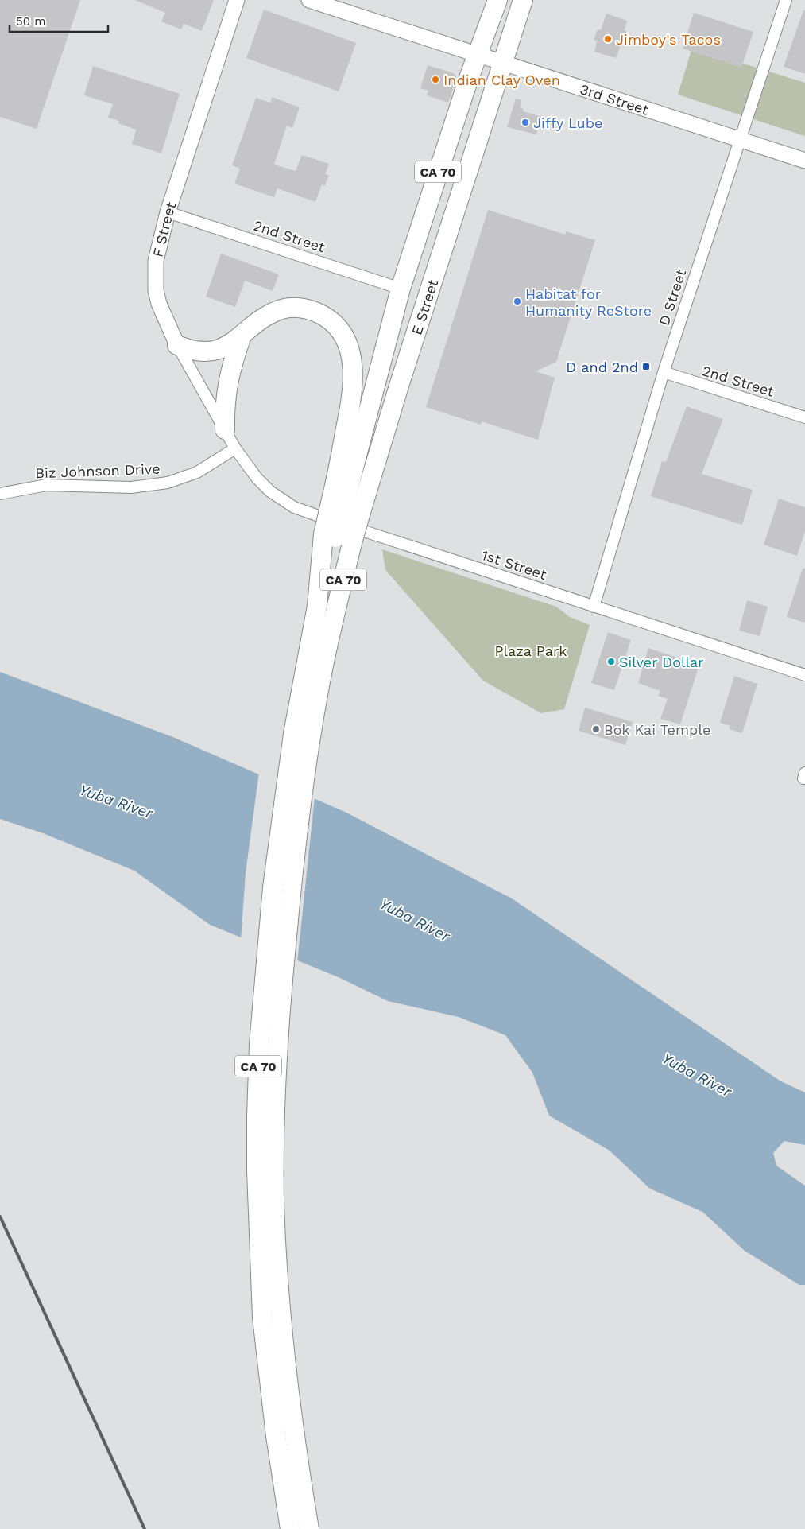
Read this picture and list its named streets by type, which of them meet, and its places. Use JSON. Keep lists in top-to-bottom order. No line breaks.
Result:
{"streets":{"highway":["CA 70","E Street"],"main road":["3rd Street","F Street"],"street":["2nd Street","D Street","Biz Johnson Drive","1st Street"]},"crossings":[["3rd Street","D Street"],["3rd Street","E Street"],["F Street","2nd Street"],["F Street","Biz Johnson Drive"],["F Street","1st Street"],["2nd Street","D Street"],["2nd Street","E Street"],["D Street","1st Street"],["Biz Johnson Drive","1st Street"]],"water":["Yuba River"],"parks":["Plaza Park"],"places":{"other":["Jimboy's Tacos","Indian Clay Oven","Jiffy Lube","Habitat for Humanity ReStore","Silver Dollar","Bok Kai Temple"],"transit":["D and 2nd"]},"scale_bar":"50 m"}
